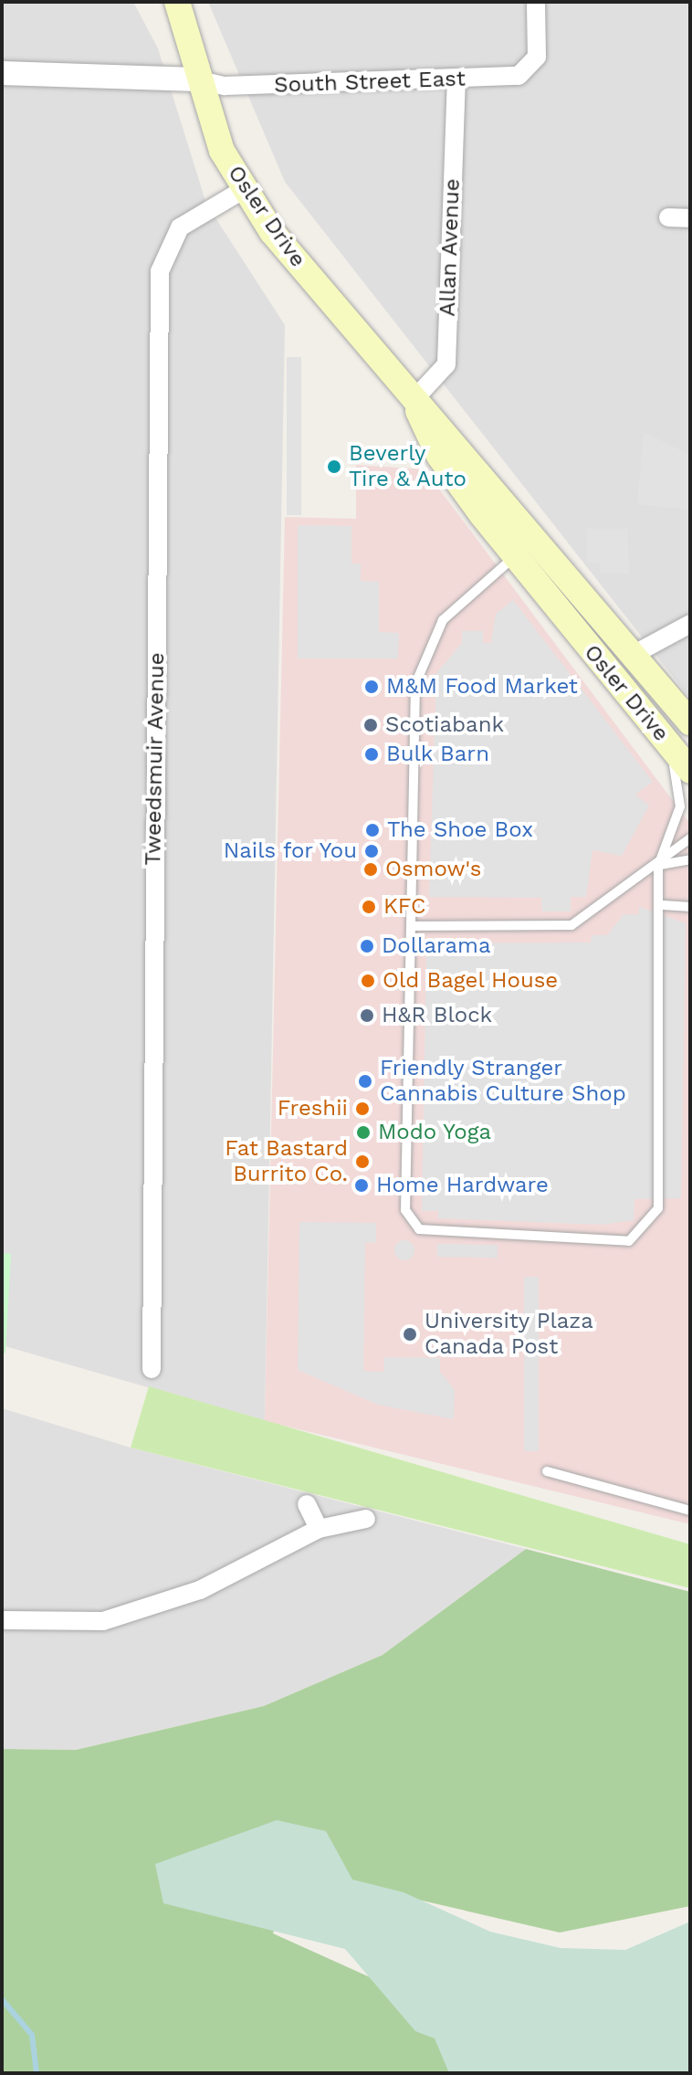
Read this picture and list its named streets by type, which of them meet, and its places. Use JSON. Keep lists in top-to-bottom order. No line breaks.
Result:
{"streets":{"main road":["Osler Drive"],"street":["South Street East","Allan Avenue","Tweedsmuir Avenue"]},"crossings":[["South Street East","Osler Drive"],["South Street East","Allan Avenue"],["Osler Drive","Allan Avenue"],["Osler Drive","Tweedsmuir Avenue"]],"places":["Beverly Tire & Auto","M&M Food Market","Scotiabank","Bulk Barn","The Shoe Box","Nails for You","Osmow's","KFC","Dollarama","Old Bagel House","H&R Block","Friendly Stranger Cannabis Culture Shop","Freshii","Modo Yoga","Fat Bastard Burrito Co.","Home Hardware","University Plaza Canada Post"]}
